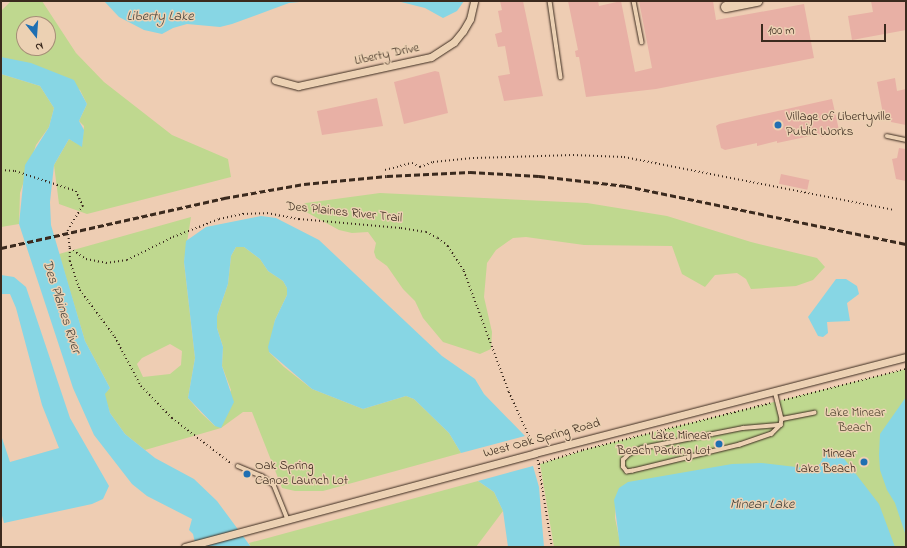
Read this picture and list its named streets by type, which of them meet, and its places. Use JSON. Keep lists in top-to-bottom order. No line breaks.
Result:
{"streets":{"street":["Liberty Drive","West Oak Spring Road"],"path":["Des Plaines River Trail"]},"crossings":[["Des Plaines River Trail","West Oak Spring Road"]],"water":["Liberty Lake","Des Plaines River","Minear Lake"],"parks":["Lake Minear Beach"],"places":["Village of Libertyville Public Works","Lake Minear Beach Parking Lot","Minear Lake Beach","Oak Spring Canoe Launch Lot"],"scale_bar":"100 m","north":"bottom"}
